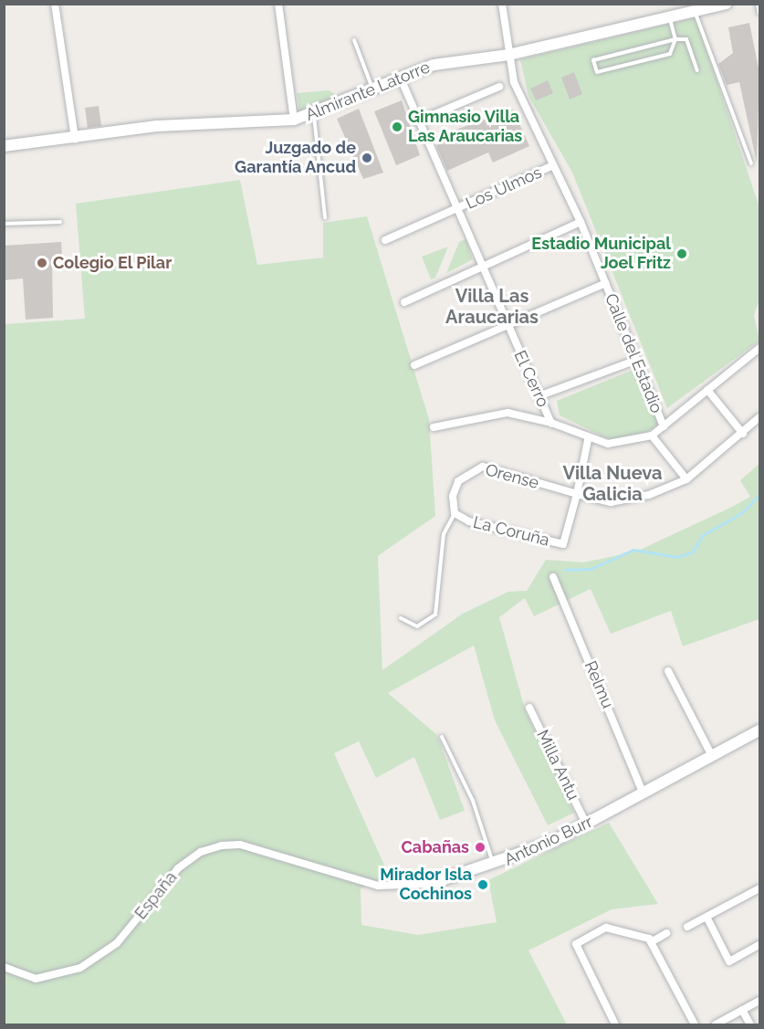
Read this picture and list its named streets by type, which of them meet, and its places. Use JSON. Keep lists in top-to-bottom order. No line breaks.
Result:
{"streets":{"main road":["Almirante Latorre","Antonio Burr"],"street":["Los Ulmos","Calle del Estadio","El Cerro","Orense","La Coruña","Relmu","Milla Antu","España"]},"crossings":[["Almirante Latorre","Calle del Estadio"],["Almirante Latorre","El Cerro"],["Los Ulmos","Calle del Estadio"],["Los Ulmos","El Cerro"],["Calle del Estadio","El Cerro"],["Orense","La Coruña"],["Relmu","Antonio Burr"],["Milla Antu","Antonio Burr"],["Antonio Burr","España"]],"districts":["Villa Las Araucarias","Villa Nueva Galicia"],"places":["Gimnasio Villa Las Araucarias","Juzgado de Garantía Ancud","Estadio Municipal Joel Fritz","Colegio El Pilar","Cabañas","Mirador Isla Cochinos"]}
